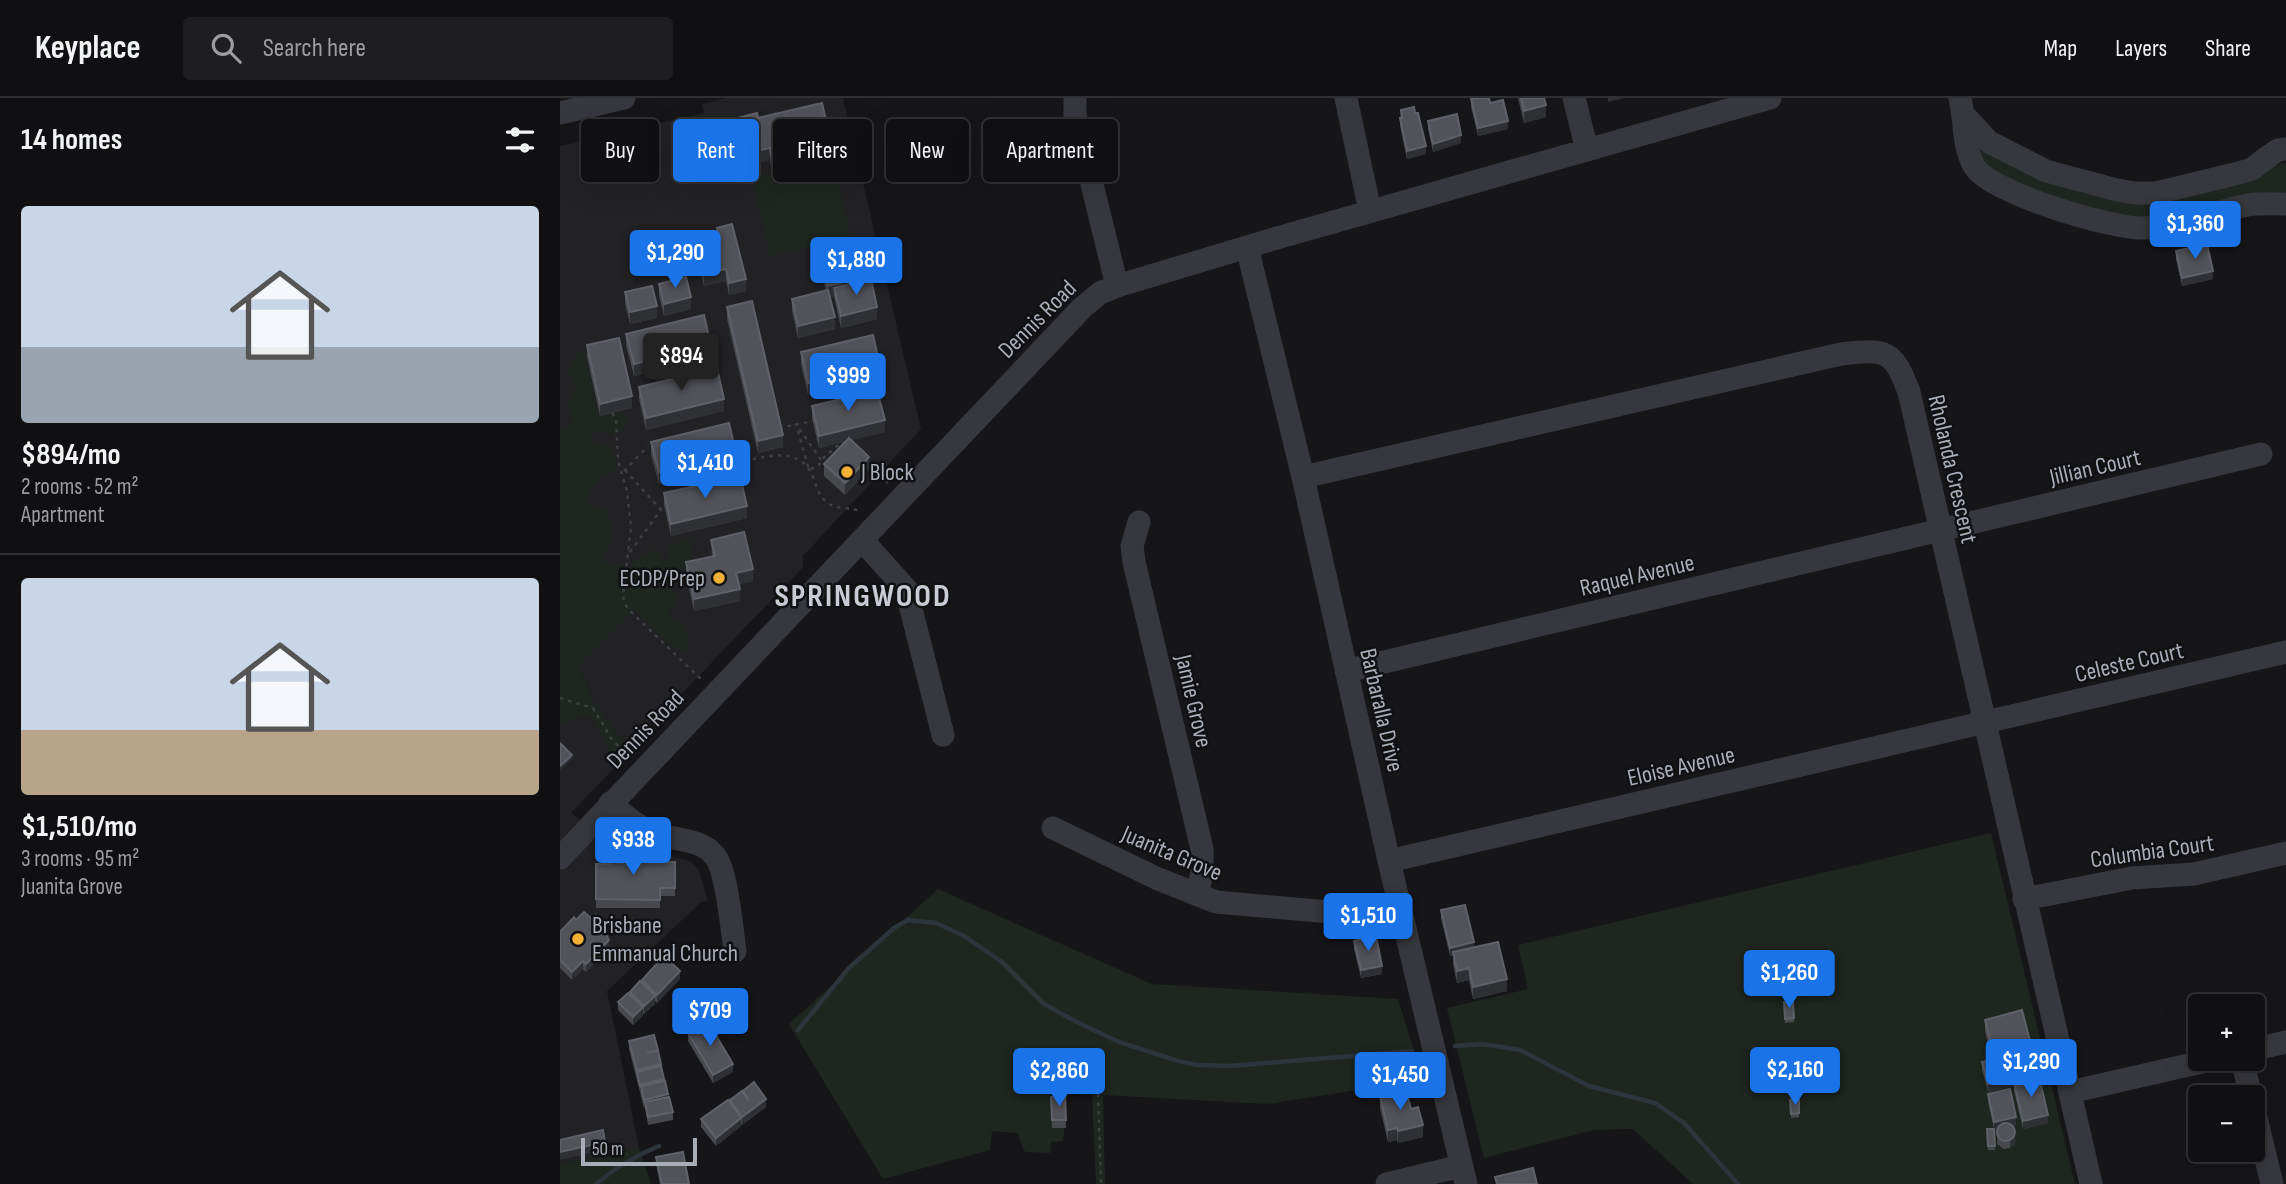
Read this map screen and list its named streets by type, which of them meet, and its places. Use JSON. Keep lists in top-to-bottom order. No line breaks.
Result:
{"streets":{"street":["Dennis Road","Jillian Court","Rholanda Crescent","Raquel Avenue","Celeste Court","Jamie Grove","Barbaralla Drive","Eloise Avenue","Columbia Court","Juanita Grove"]},"crossings":[["Dennis Road","Barbaralla Drive"],["Jillian Court","Rholanda Crescent"],["Jillian Court","Raquel Avenue"],["Rholanda Crescent","Raquel Avenue"],["Rholanda Crescent","Celeste Court"],["Rholanda Crescent","Barbaralla Drive"],["Rholanda Crescent","Eloise Avenue"],["Rholanda Crescent","Columbia Court"],["Raquel Avenue","Barbaralla Drive"],["Celeste Court","Eloise Avenue"],["Jamie Grove","Juanita Grove"],["Barbaralla Drive","Eloise Avenue"],["Barbaralla Drive","Juanita Grove"]],"districts":["SPRINGWOOD"],"places":["J Block","ECDP/Prep","Brisbane Emmanual Church"],"scale_bar":"50 m","page":{"header":"Keyplace","search":"Search here","nav":["Map","Layers","Share"],"heading":"14 homes","chip":["Buy","Rent","Filters","New","Apartment"],"list":[{"name":"$894/mo","note":"2 rooms · 52 m² · Apartment"},{"name":"$1,510/mo","note":"3 rooms · 95 m² · Juanita Grove"}],"price":["$1,360","$1,290","$1,880","$894","$999","$1,410","$938","$1,510","$1,260","$709","$1,290","$2,160","$2,860","$1,450"],"map_buttons":["+","−"],"scale":"50 m"}}
